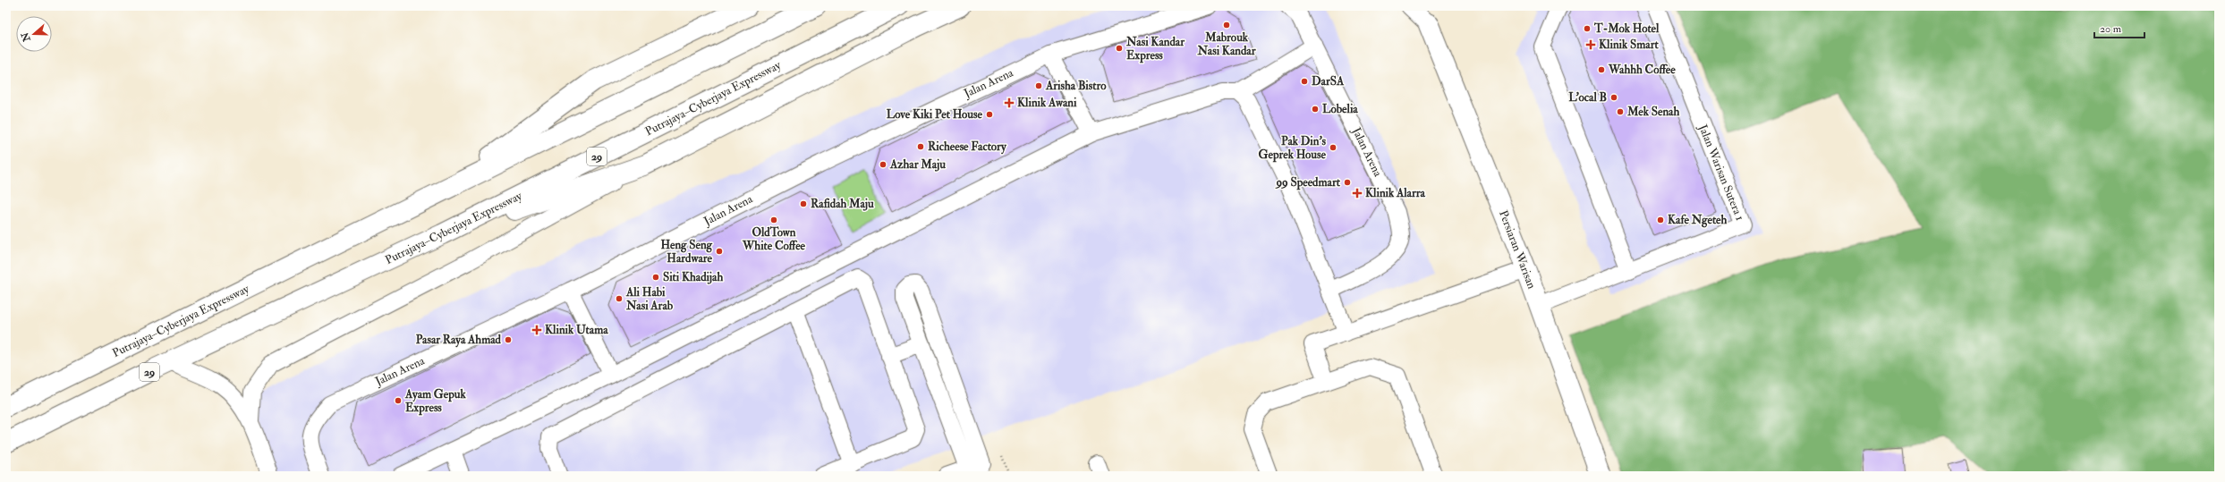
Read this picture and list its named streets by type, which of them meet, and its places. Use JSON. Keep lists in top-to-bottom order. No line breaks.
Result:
{"streets":{"main road":["Putrajaya–Cyberjaya Expressway","29","Persiaran Warisan"],"street":["Jalan Arena","Jalan Warisan Sutera 1"]},"crossings":[["Jalan Warisan Sutera 1","Persiaran Warisan"]],"places":{"other":["Mabrouk Nasi Kandar","T-Mok Hotel","Nasi Kandar Express","Wahhh Coffee","DarSA","Arisha Bistro","L'ocal B","Lobelia","Mek Senah","Love Kiki Pet House","Richeese Factory","Pak Din's Geprek House","Azhar Maju","99 Speedmart","Rafidah Maju","OldTown White Coffee","Kafe Ngeteh","Heng Seng Hardware","Siti Khadijah","Ali Habi Nasi Arab","Pasar Raya Ahmad","Ayam Gepuk Express"],"health":["Klinik Smart","Klinik Awani","Klinik Alarra","Klinik Utama"]},"scale_bar":"20 m","north":"left"}
